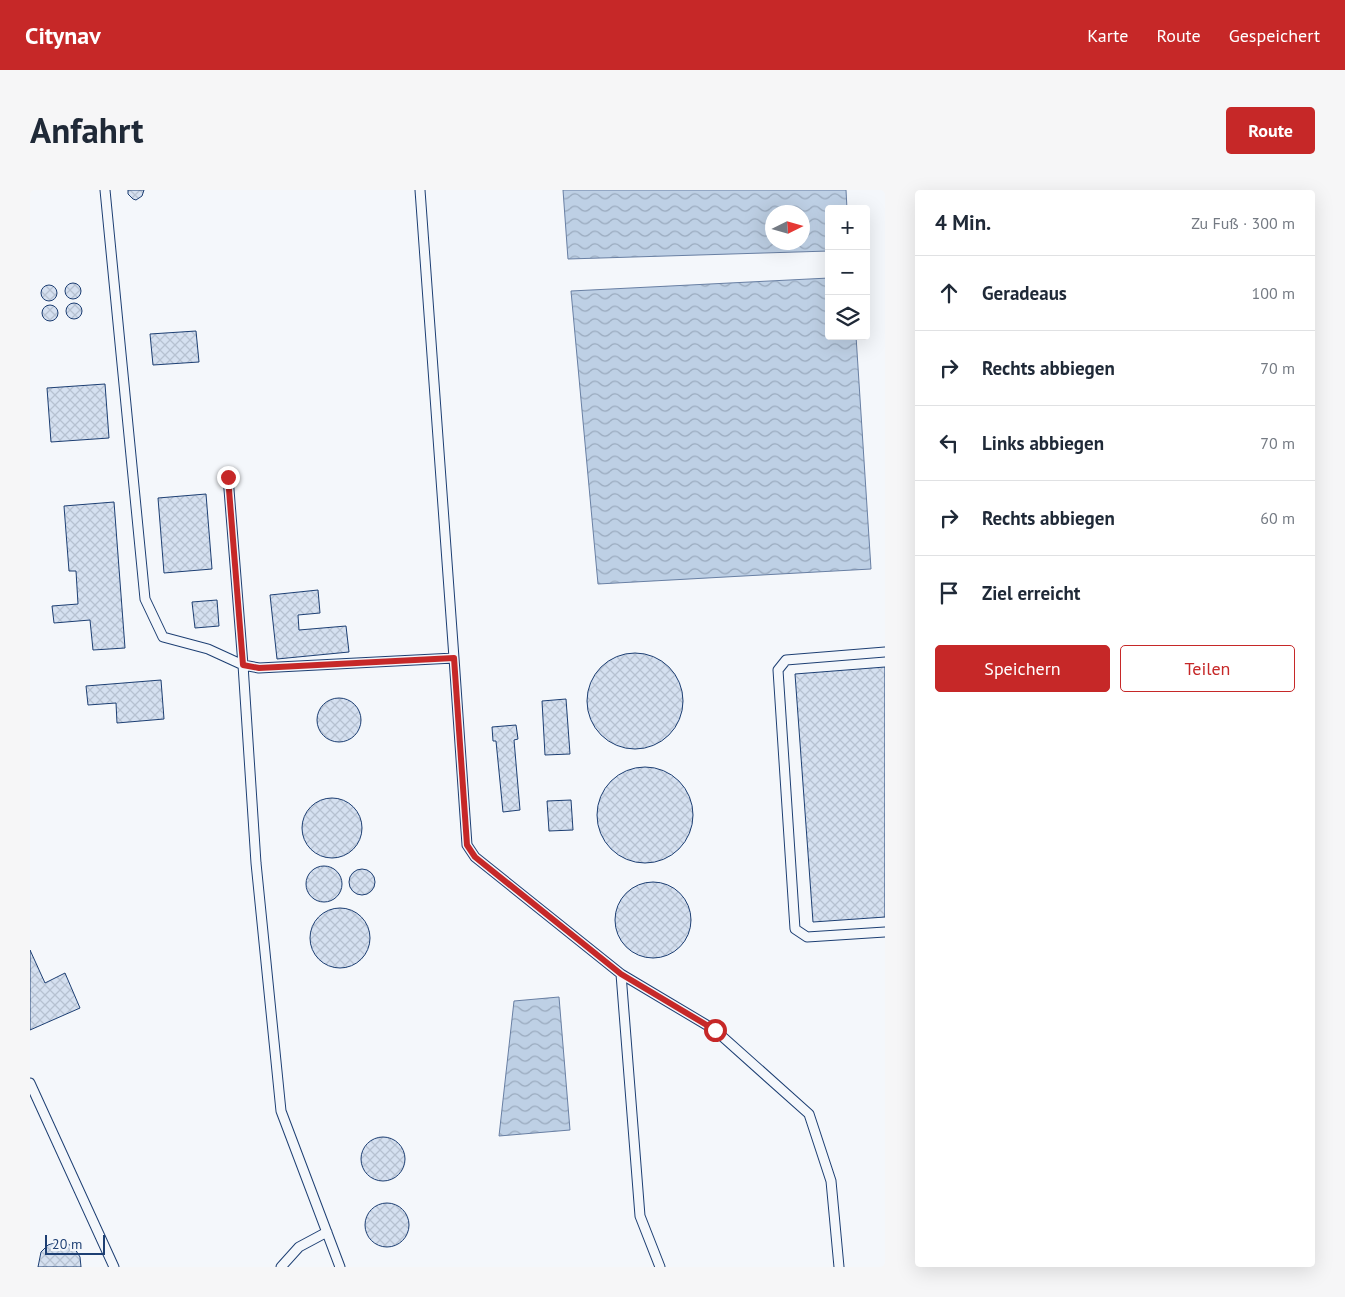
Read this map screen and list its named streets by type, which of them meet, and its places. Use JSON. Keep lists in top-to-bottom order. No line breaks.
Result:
{"scale_bar":"20 m","north":"right","page":{"header":"Citynav","nav":["Karte","Route","Gespeichert"],"title":"Anfahrt","buttons":["Route",["Speichern","Teilen"]],"heading":["4 Min.","Zu Fuß · 300 m"],"map_buttons":["+","−"],"list":[["Geradeaus","100 m"],["Rechts abbiegen","70 m"],["Links abbiegen","70 m"],["Rechts abbiegen","60 m"],"Ziel erreicht"],"scale":"20 m"}}
